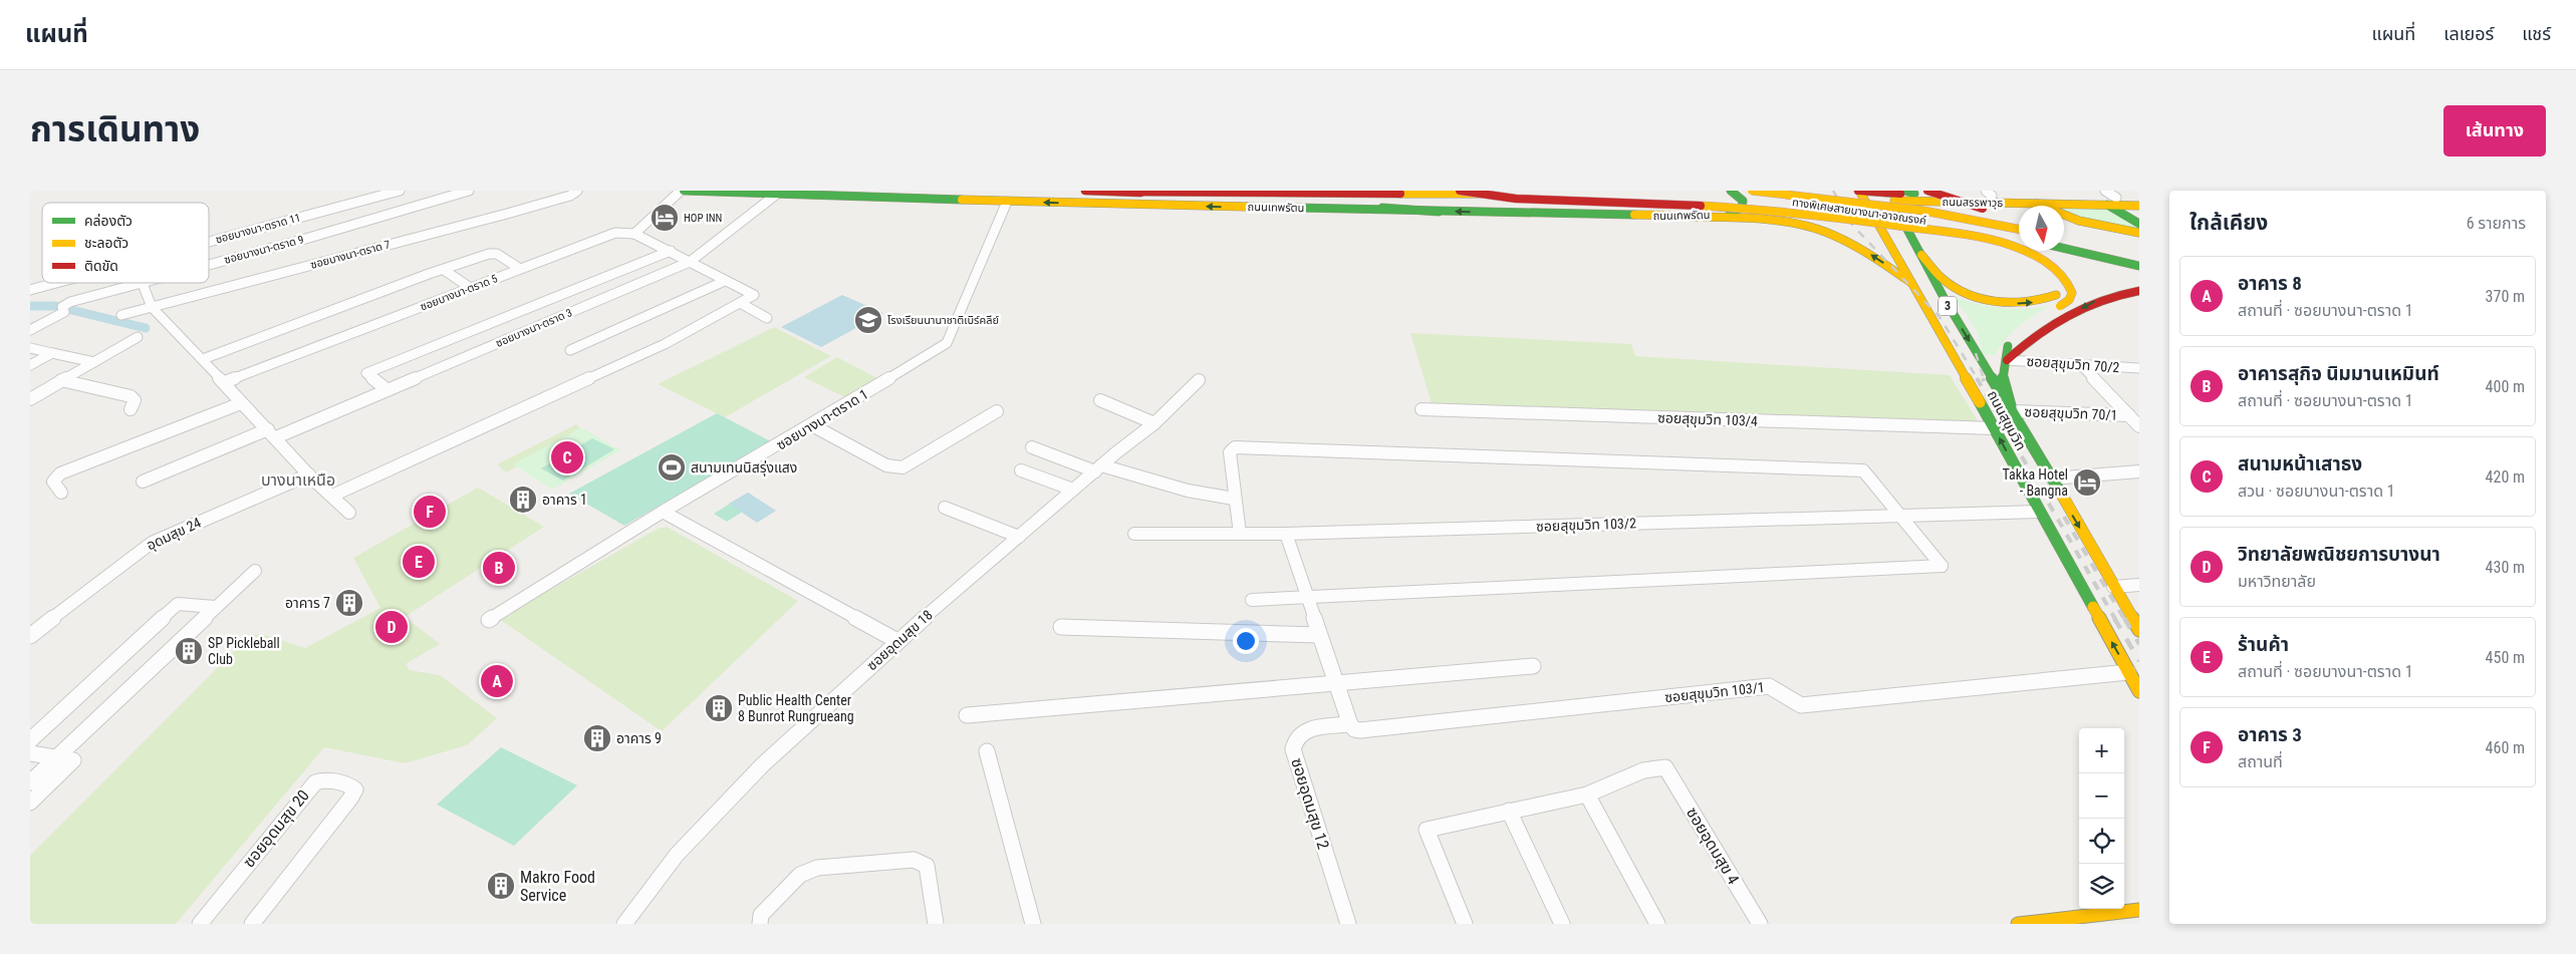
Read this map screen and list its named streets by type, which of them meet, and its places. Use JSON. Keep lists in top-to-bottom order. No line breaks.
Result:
{"streets":{"main road":["ถนนสรรพาวุธ","ถนนเทพรัตน","ทางพิเศษสายบางนา-อาจณรงค์","3","ถนนสุขุมวิท"],"street":["ซอยบางนา-ตราด 11","ซอยบางนา-ตราด 9","ซอยบางนา-ตราด 7","ซอยบางนา-ตราด 5","ซอยบางนา-ตราด 3","ซอยสุขุมวิท 70/2","ซอยสุขุมวิท 70/1","ซอยบางนา-ตราด 1","ซอยสุขุมวิท 103/4","ซอยสุขุมวิท 103/2","อุดมสุข 24","ซอยอุดมสุข 18","ซอยสุขุมวิท 103/1","ซอยอุดมสุข 12","ซอยอุดมสุข 20","ซอยอุดมสุข 4"]},"crossings":[["ถนนสรรพาวุธ","ถนนเทพรัตน"],["ถนนสรรพาวุธ","ถนนสุขุมวิท"],["ถนนเทพรัตน","ซอยบางนา-ตราด 3"],["ถนนเทพรัตน","ซอยบางนา-ตราด 1"],["ถนนเทพรัตน","ถนนสุขุมวิท"],["ซอยสุขุมวิท 70/1","ถนนสุขุมวิท"],["ซอยสุขุมวิท 103/4","ถนนสุขุมวิท"],["ถนนสุขุมวิท","ซอยสุขุมวิท 103/2"],["ถนนสุขุมวิท","ซอยสุขุมวิท 103/1"],["ซอยสุขุมวิท 103/1","ซอยอุดมสุข 12"]],"districts":["บางนาเหนือ"],"places":{"hotel":["HOP INN","Takka Hotel - Bangna"],"school or university":["โรงเรียนนานาชาติเบิร์คลีย์"],"sports":["สนามเทนนิสรุ่งแสง"],"building":["อาคาร 1","อาคาร 7","SP Pickleball Club","Public Health Center 8 Bunrot Rungrueang","อาคาร 9","Makro Food Service"]},"legend":["คล่องตัว","ชะลอตัว","ติดขัด"],"north":"bottom","page":{"header":"แผนที่","nav":["แผนที่","เลเยอร์","แชร์"],"title":"การเดินทาง","buttons":"เส้นทาง","heading":["ใกล้เคียง","6 รายการ"],"list":[{"mark":"A","name":"อาคาร 8","note":"สถานที่ · ซอยบางนา-ตราด 1","value":"370 m"},{"mark":"B","name":"อาคารสุกิจ นิมมานเหมินท์","note":"สถานที่ · ซอยบางนา-ตราด 1","value":"400 m"},{"mark":"C","name":"สนามหน้าเสาธง","note":"สวน · ซอยบางนา-ตราด 1","value":"420 m"},{"mark":"D","name":"วิทยาลัยพณิชยการบางนา","note":"มหาวิทยาลัย","value":"430 m"},{"mark":"E","name":"ร้านค้า","note":"สถานที่ · ซอยบางนา-ตราด 1","value":"450 m"},{"mark":"F","name":"อาคาร 3","note":"สถานที่","value":"460 m"}],"pins":["C","F","E","B","D","A"],"map_buttons":["+","−"]}}
